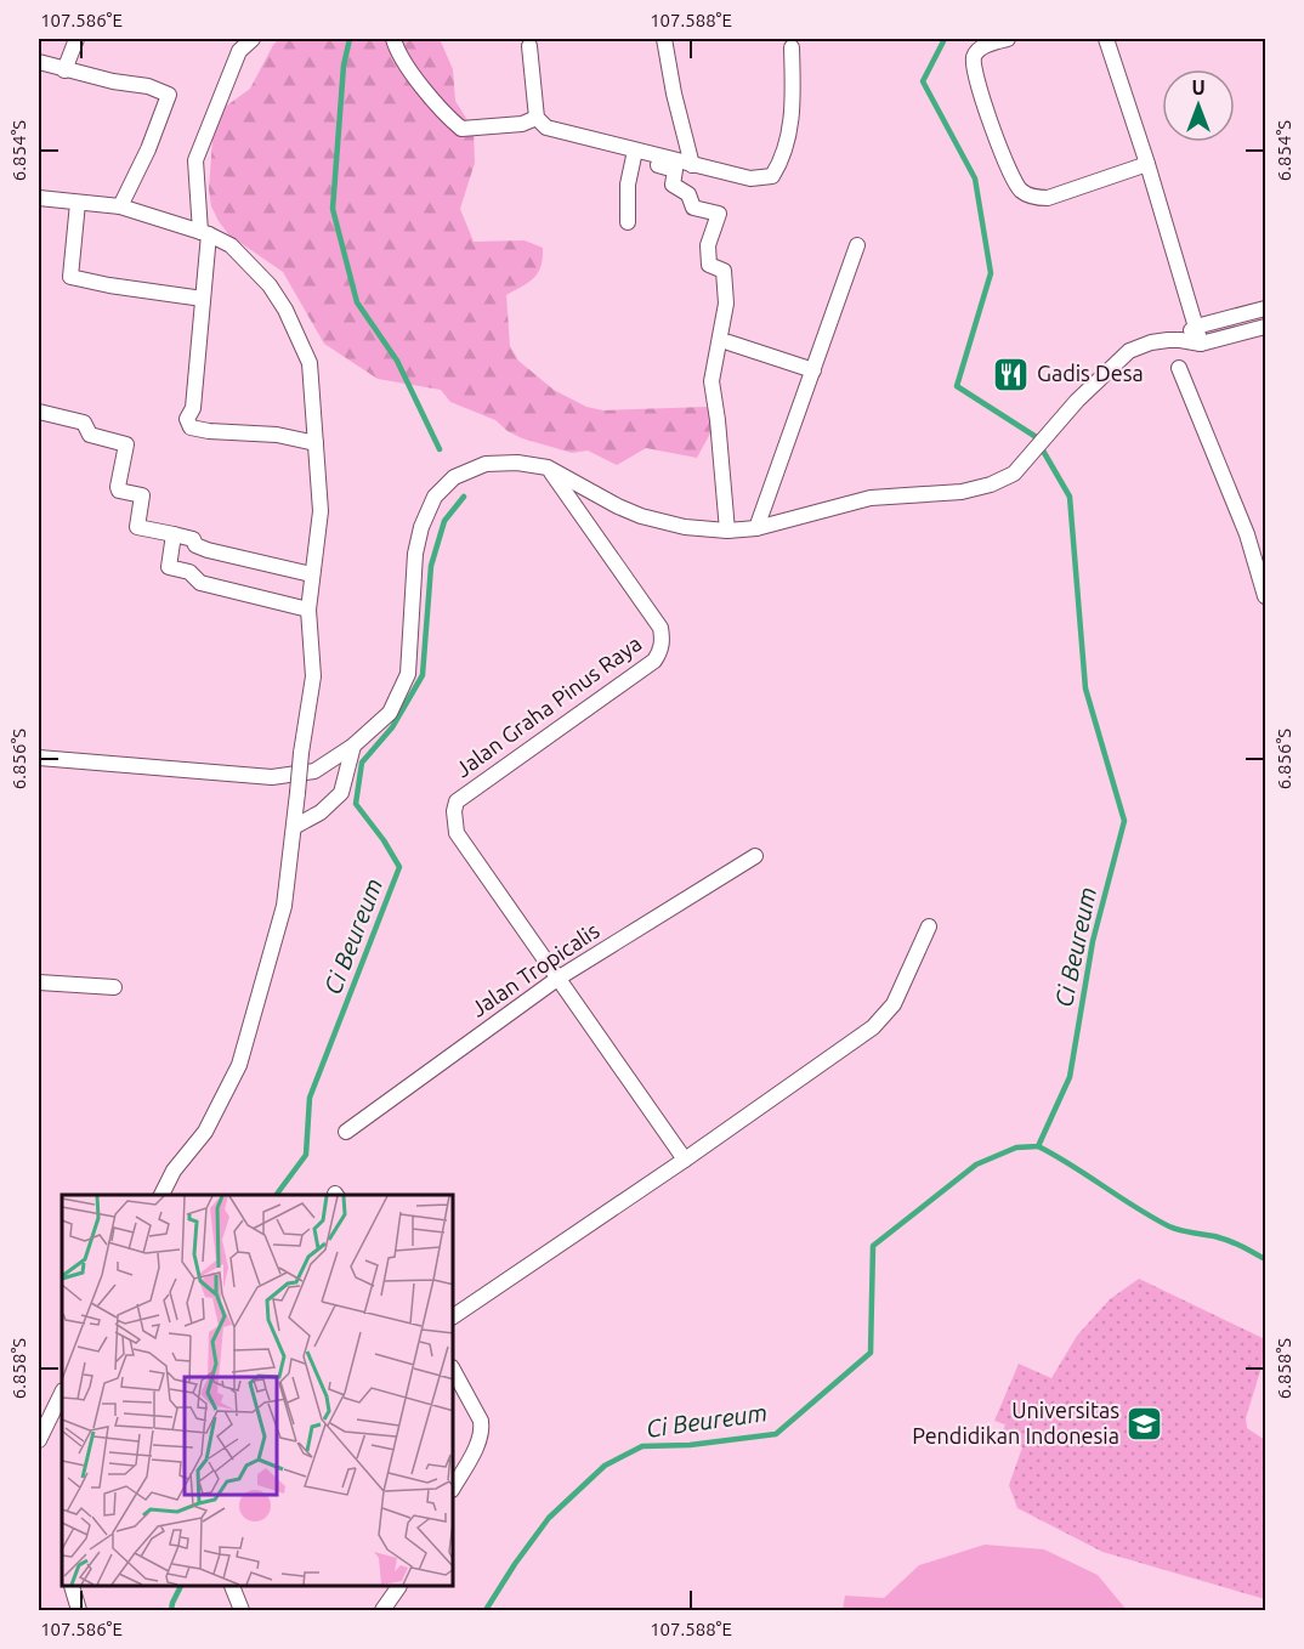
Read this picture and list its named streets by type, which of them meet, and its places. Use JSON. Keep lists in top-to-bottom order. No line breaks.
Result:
{"streets":{"street":["Jalan Graha Pinus Raya","Jalan Tropicalis"]},"crossings":[["Jalan Graha Pinus Raya","Jalan Tropicalis"]],"water":["Ci Beureum"],"places":{"restaurant":["Gadis Desa"],"school or university":["Universitas Pendidikan Indonesia"]},"north":"top","coordinates":["107.586°E","107.588°E","6.854°S","6.856°S","6.858°S"]}
